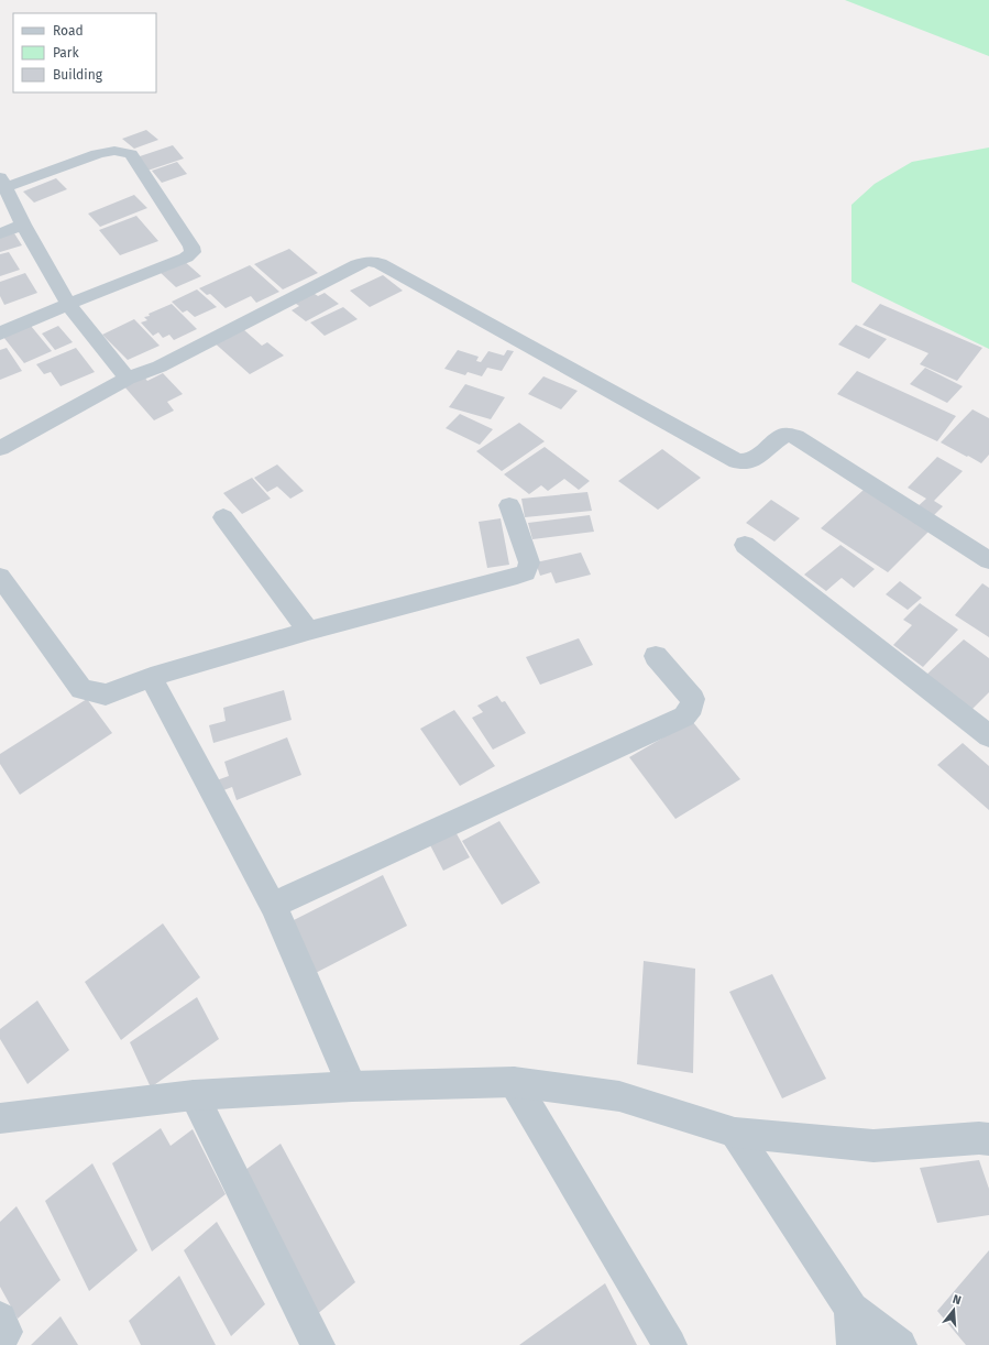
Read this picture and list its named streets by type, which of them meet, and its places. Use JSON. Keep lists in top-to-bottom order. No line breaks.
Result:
{"legend":["Road","Park","Building"],"north":"top"}
